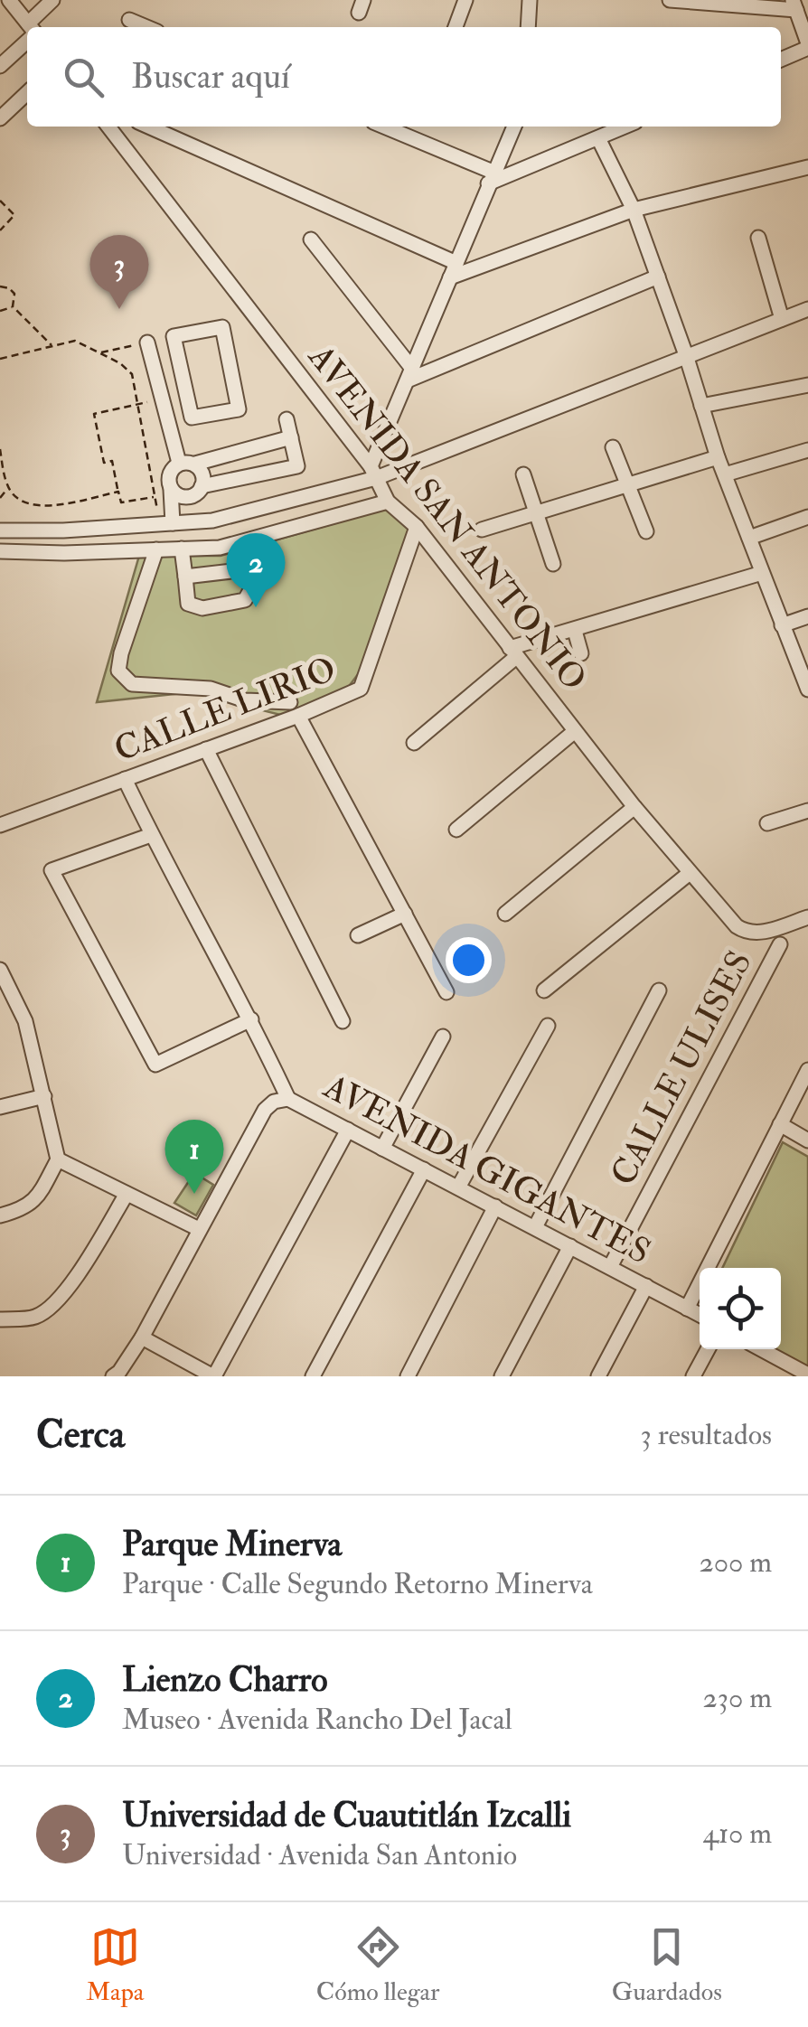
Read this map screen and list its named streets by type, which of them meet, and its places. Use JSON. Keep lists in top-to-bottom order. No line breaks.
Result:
{"streets":{"street":["AVENIDA SAN ANTONIO","CALLE LIRIO","CALLE ULISES","AVENIDA GIGANTES"]},"crossings":[["AVENIDA SAN ANTONIO","CALLE LIRIO"],["CALLE ULISES","AVENIDA GIGANTES"]],"page":{"search":"Buscar aquí","pins":["3","2","1"],"heading":["Cerca","3 resultados"],"list":[{"mark":"1","name":"Parque Minerva","note":"Parque · Calle Segundo Retorno Minerva","value":"200 m"},{"mark":"2","name":"Lienzo Charro","note":"Museo · Avenida Rancho Del Jacal","value":"230 m"},{"mark":"3","name":"Universidad de Cuautitlán Izcalli","note":"Universidad · Avenida San Antonio","value":"410 m"}],"nav":["Mapa","Cómo llegar","Guardados"]}}
